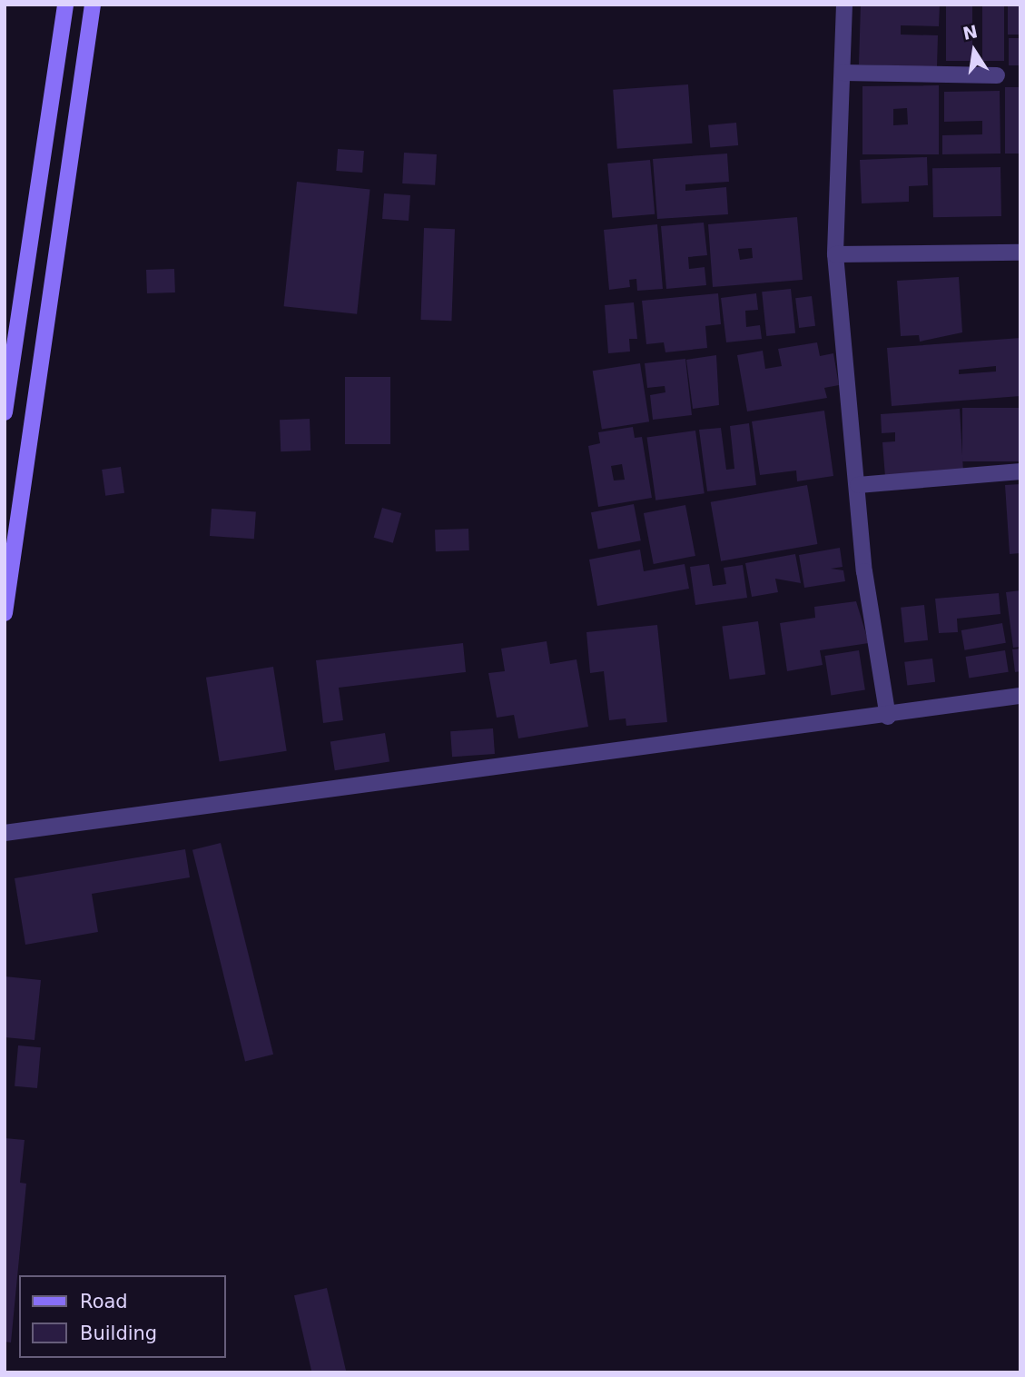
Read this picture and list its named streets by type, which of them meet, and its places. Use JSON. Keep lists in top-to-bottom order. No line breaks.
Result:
{"legend":["Road","Building"],"north":"top"}
